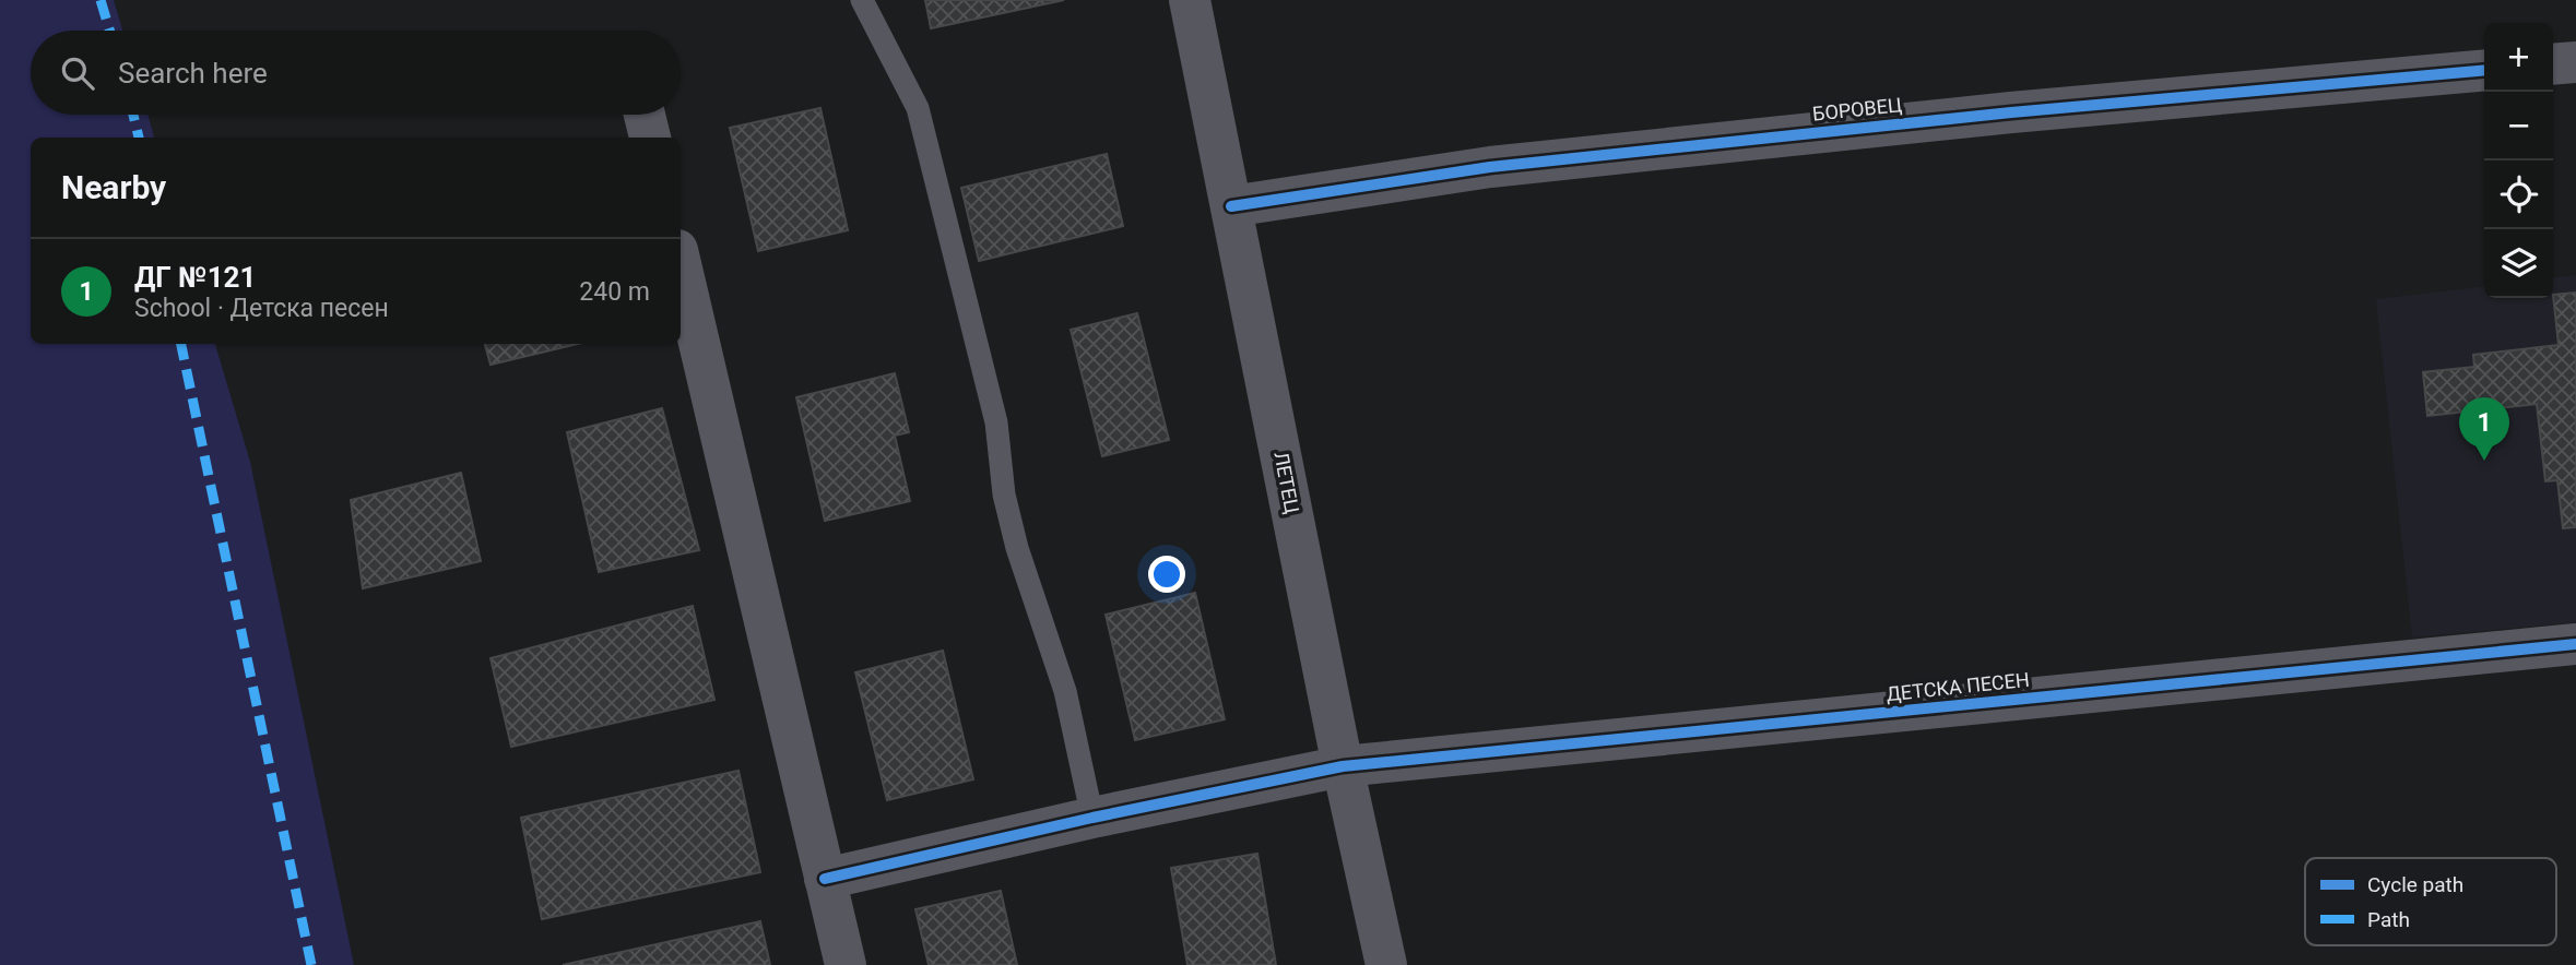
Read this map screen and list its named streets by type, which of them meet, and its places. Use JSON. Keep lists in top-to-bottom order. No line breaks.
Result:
{"streets":{"street":["БОРОВЕЦ","ЛЕТЕЦ","ДЕТСКА ПЕСЕН"]},"crossings":[["БОРОВЕЦ","ЛЕТЕЦ"],["ЛЕТЕЦ","ДЕТСКА ПЕСЕН"]],"legend":["Cycle path","Path"],"page":{"map_buttons":["+","−"],"search":"Search here","heading":"Nearby","list":[{"mark":"1","name":"ДГ №121","note":"School · Детска песен","value":"240 m"}],"pins":"1"}}
